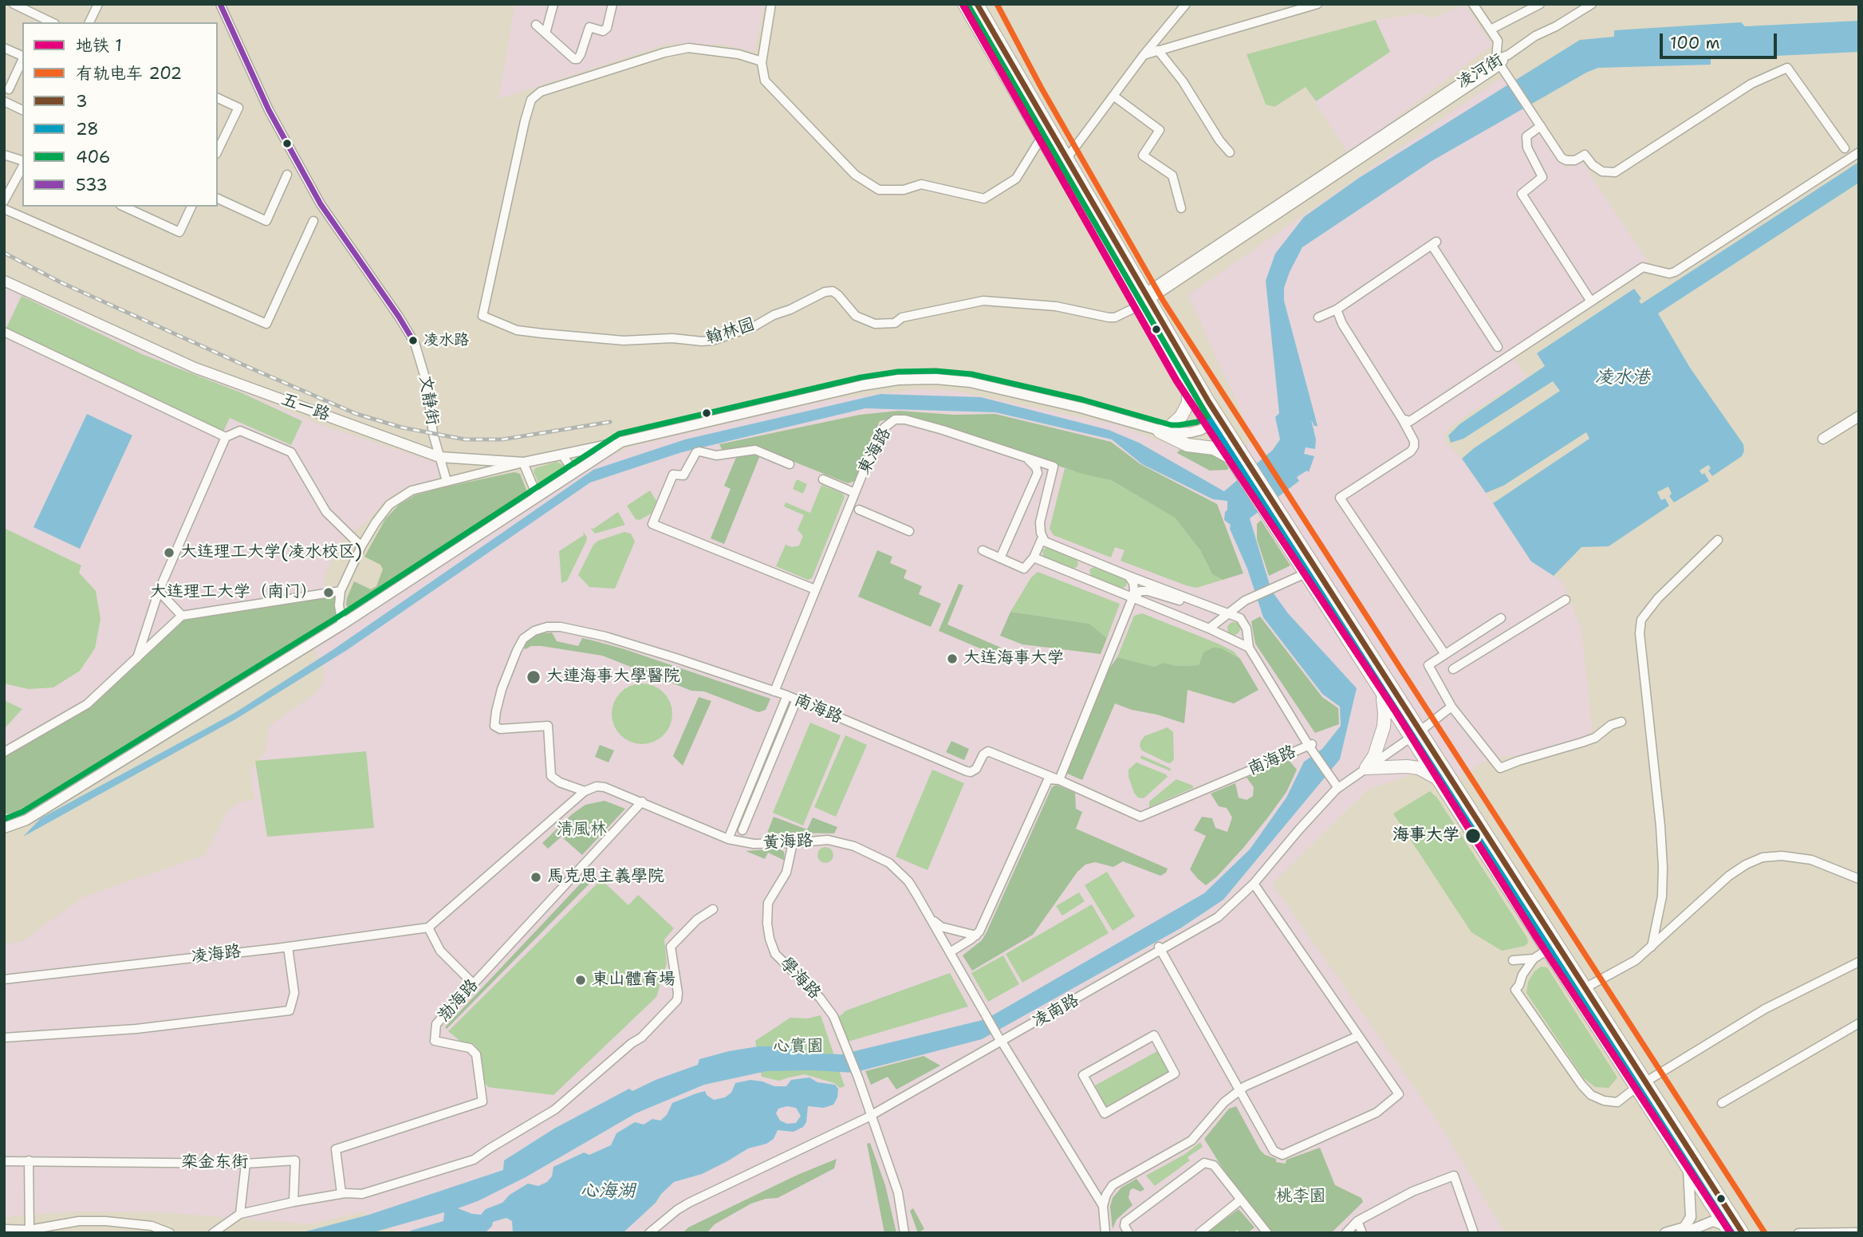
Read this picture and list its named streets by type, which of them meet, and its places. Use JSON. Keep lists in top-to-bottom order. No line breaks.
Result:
{"streets":{"main road":["五一路"],"street":["凌河街","翰林园","文静街","東海路","南海路","黃海路","凌海路","學海路","渤海路","凌南路","栾金东街"]},"crossings":[["凌河街","翰林园"],["文静街","五一路"],["東海路","南海路"],["南海路","黃海路"],["黃海路","學海路"],["黃海路","渤海路"],["黃海路","凌南路"],["學海路","凌南路"]],"water":["凌水港","心海湖"],"parks":["清風林","心實園","桃李園"],"places":["凌水路","大连理工大学(凌水校区)","大连理工大学（南门）","大连海事大学","大連海事大學醫院","海事大学","馬克思主義學院","東山體育場"],"lines":["metro line 1","tram line 202","transit line 3","transit line 533","transit line 28","transit line 406"],"legend":["地铁 1","有轨电车 202","3","28","406","533"],"scale_bar":"100 m"}
